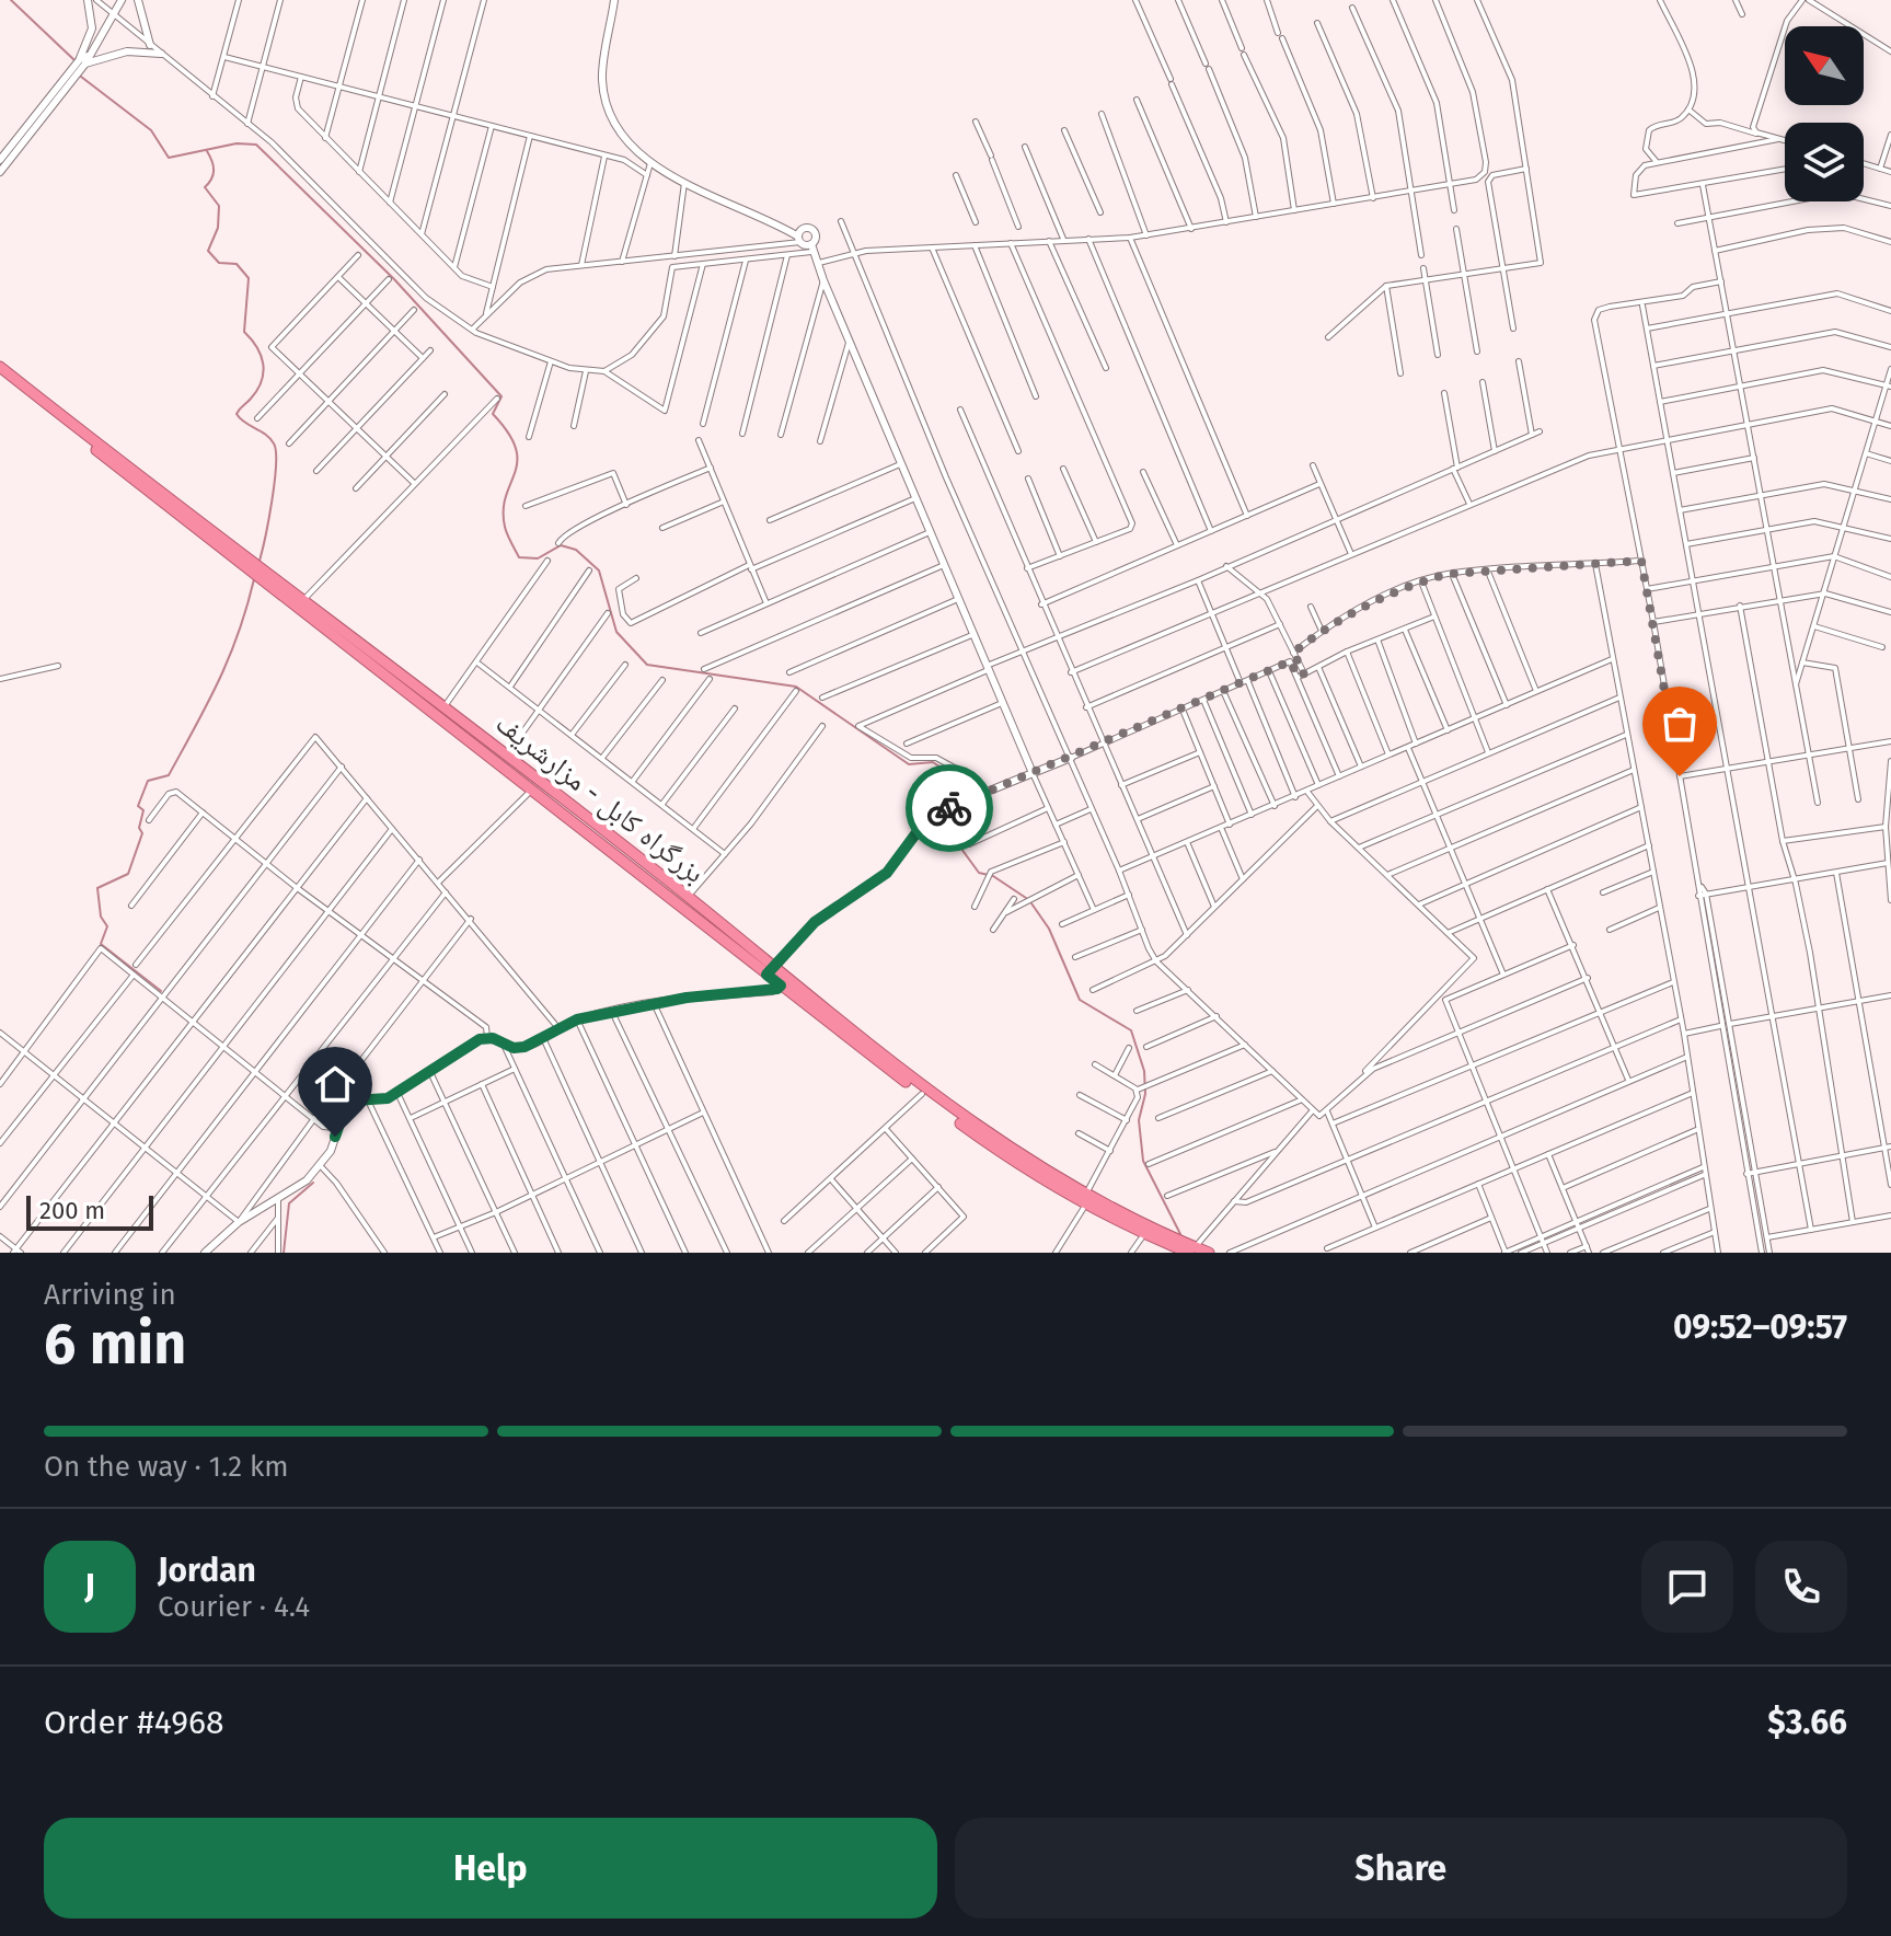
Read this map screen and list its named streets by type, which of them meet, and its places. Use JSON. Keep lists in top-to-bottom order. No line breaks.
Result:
{"streets":{"highway":["بزرگراه کابل - مزارشریف"]},"scale_bar":"200 m","north":"top left","page":{"scale":"200 m","heading":["6 min","Arriving in","09:52–09:57"],"panel":["Jordan","Courier · 4.4","Order #4968","$3.66"],"bar":"On the way · 1.2 km","round":"J","buttons":["Help","Share"]}}
